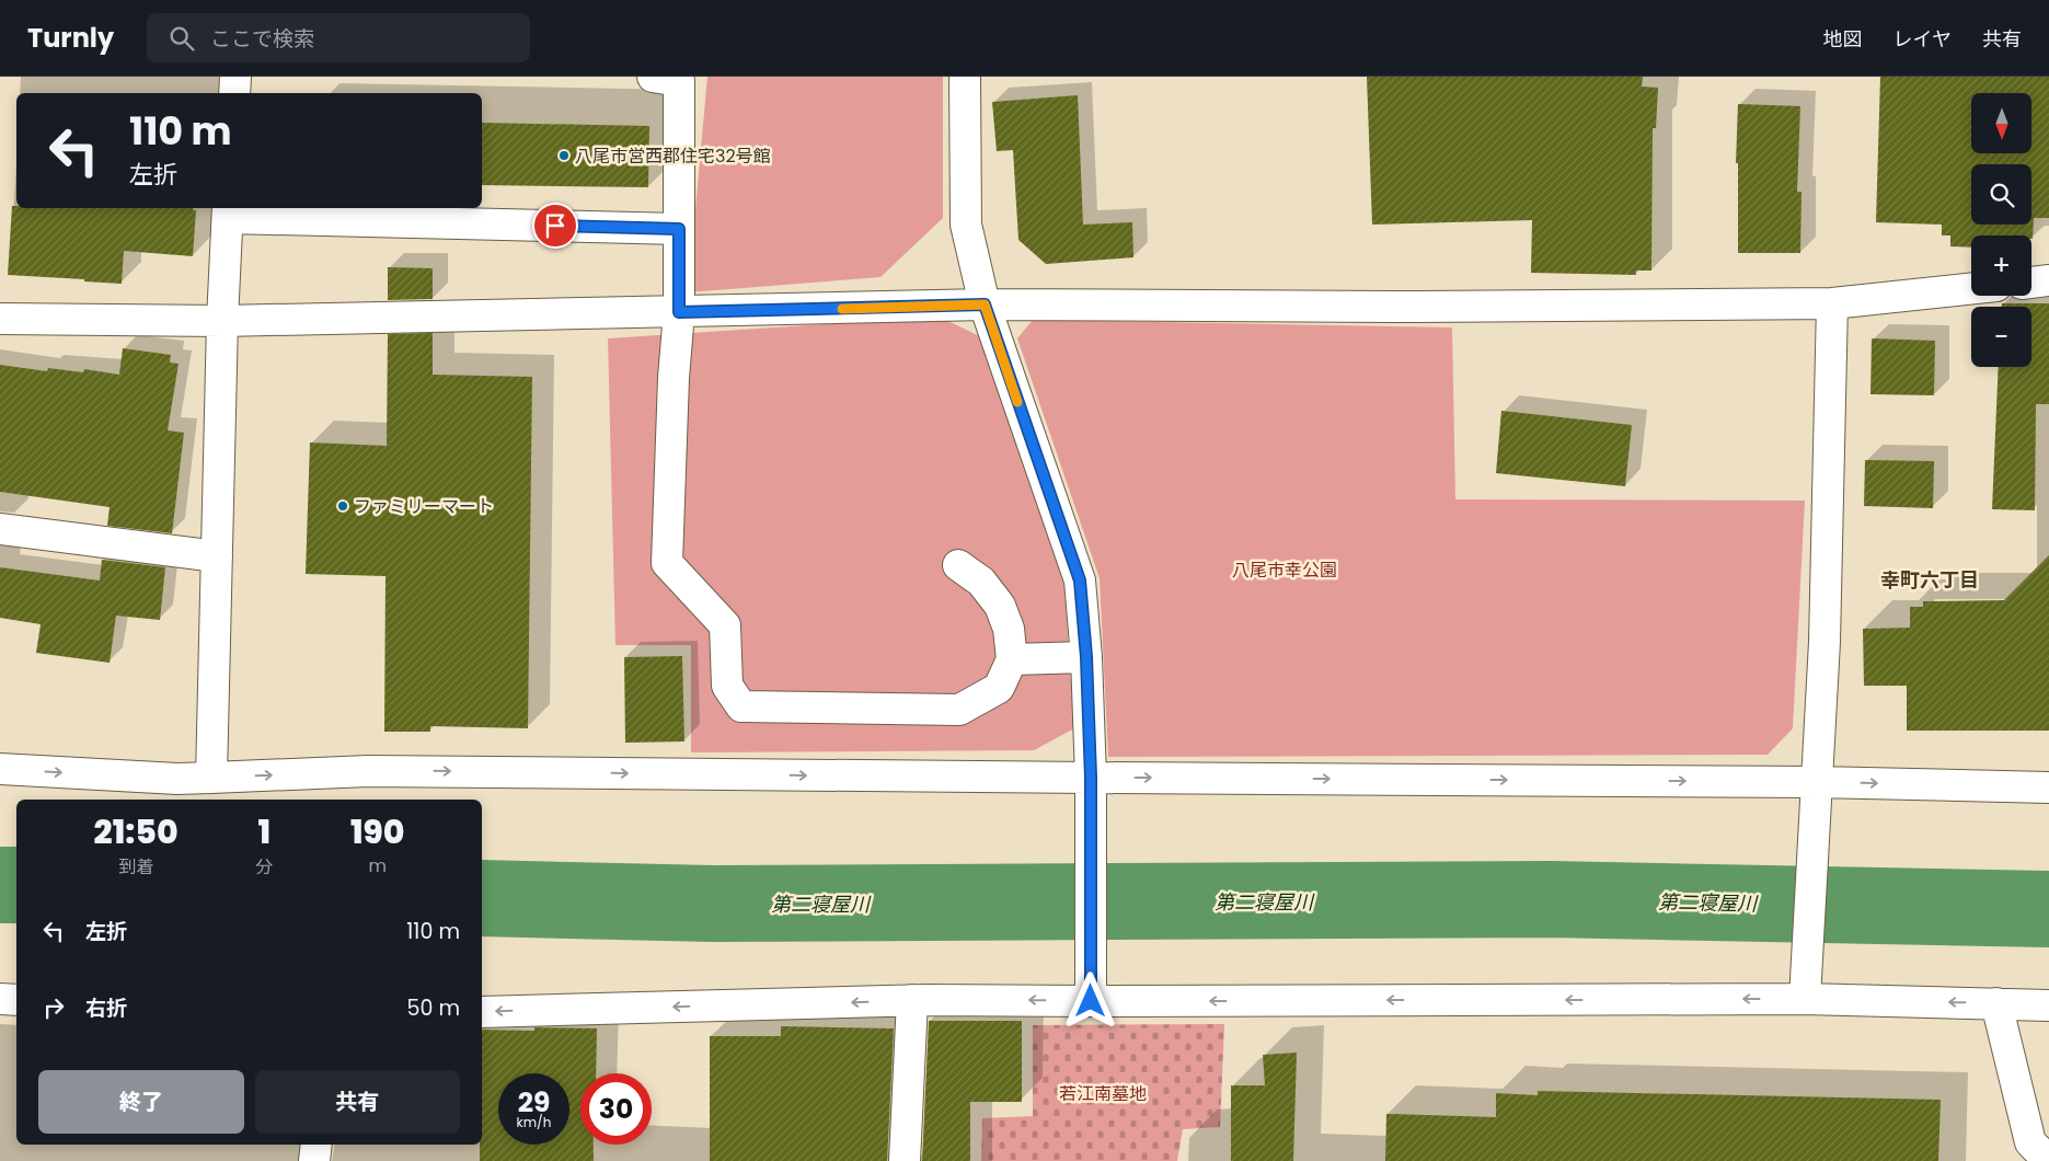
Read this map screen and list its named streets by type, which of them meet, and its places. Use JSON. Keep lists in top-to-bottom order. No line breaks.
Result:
{"districts":["幸町六丁目"],"water":["第二寝屋川"],"parks":["八尾市幸公園","若江南墓地"],"places":["八尾市営西郡住宅32号館","ファミリーマート"],"north":"bottom","page":{"header":"Turnly","search":"ここで検索","nav":["地図","レイヤ","共有"],"map_buttons":["+","−"],"turn":["110 m","左折"],"eta":["21:50","到着","1","分","190","m"],"list":[{"name":"左折","value":"110 m"},{"name":"右折","value":"50 m"}],"buttons":["終了","共有"],"speed":"29 km/h","limit":"30"}}
